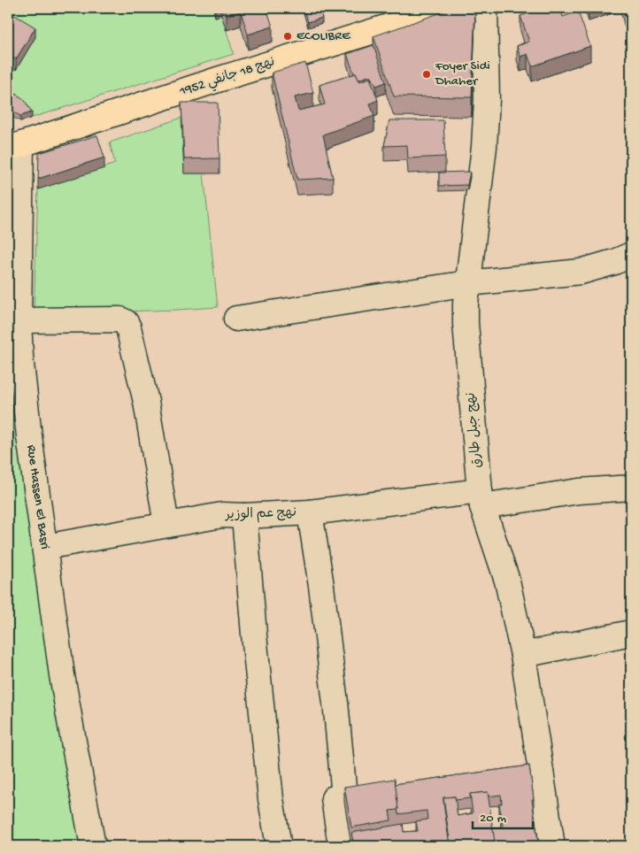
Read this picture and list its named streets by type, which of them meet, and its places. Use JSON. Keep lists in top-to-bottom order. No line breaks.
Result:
{"streets":{"main road":["نهج 18 جانفي 1952"],"street":["نهج جبل طارق","Rue Hassen El Basri","نهج عم الوزير"]},"crossings":[["نهج 18 جانفي 1952","Rue Hassen El Basri"],["نهج جبل طارق","نهج عم الوزير"],["Rue Hassen El Basri","نهج عم الوزير"]],"places":["ECOLIBRE","Foyer Sidi Dhaher"],"scale_bar":"20 m"}
